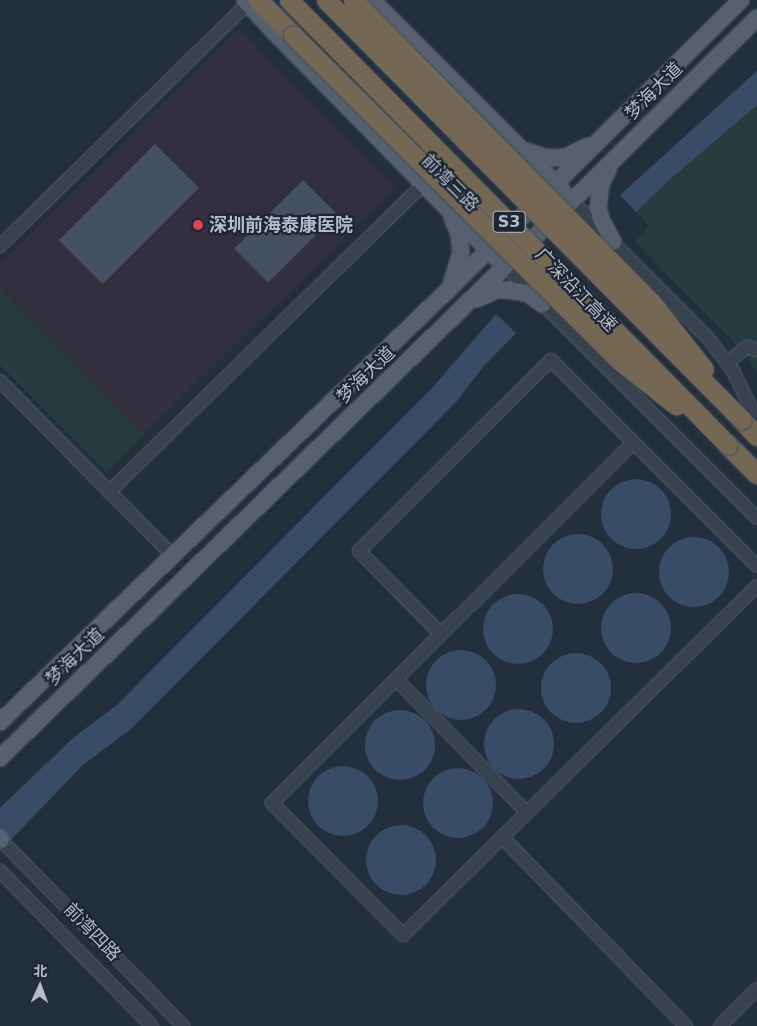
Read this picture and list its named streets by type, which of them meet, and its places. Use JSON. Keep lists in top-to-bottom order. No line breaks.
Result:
{"streets":{"highway":["S3","广深沿江高速"],"main road":["梦海大道","前湾三路"],"street":["前湾四路"]},"crossings":[["梦海大道","前湾三路"]],"places":["深圳前海泰康医院"],"north":"top"}
